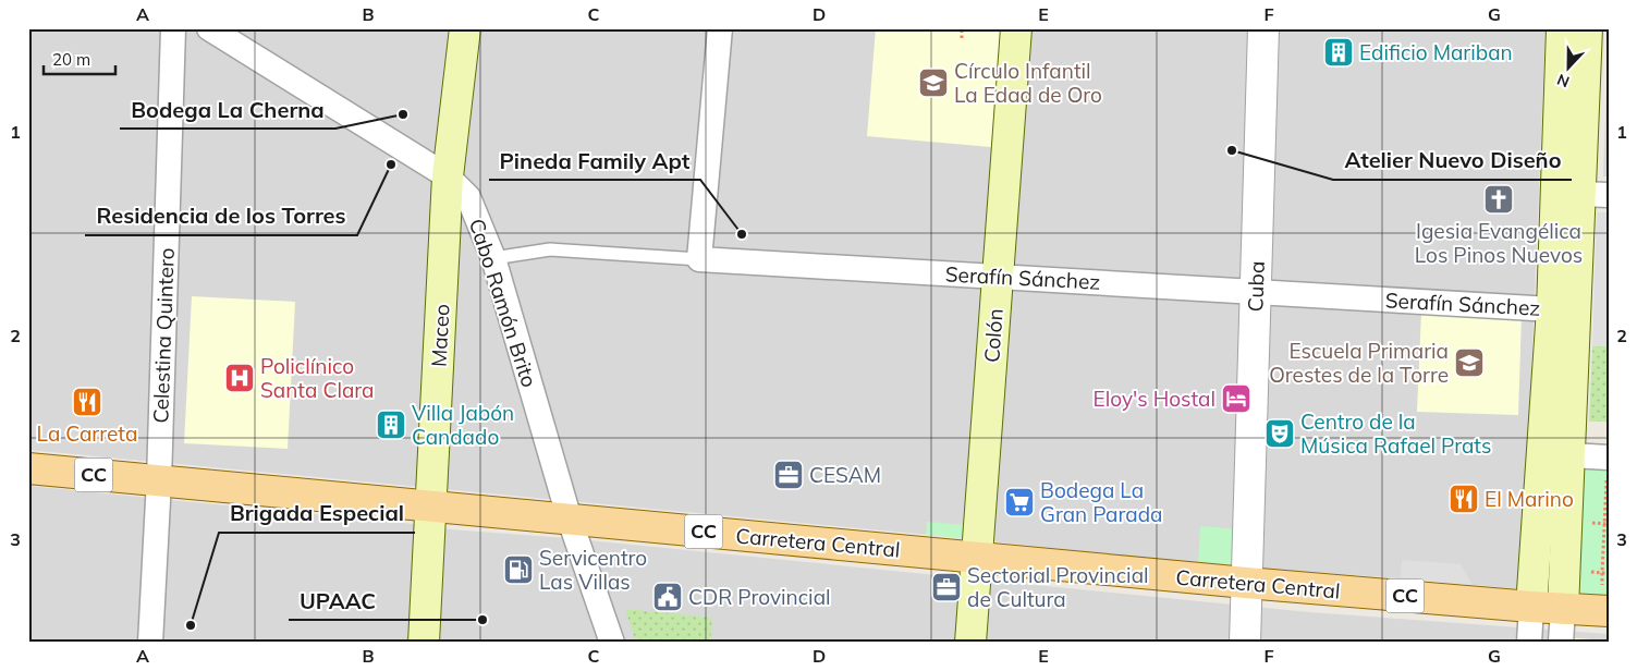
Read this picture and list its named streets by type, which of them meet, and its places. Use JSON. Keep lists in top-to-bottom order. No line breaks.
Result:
{"streets":{"main road":["Maceo","Colón","CC","Carretera Central"],"street":["Serafín Sánchez","Cuba","Cabo Ramón Brito","Celestina Quintero"]},"crossings":[["Serafín Sánchez","Cuba"],["Serafín Sánchez","Cabo Ramón Brito"],["Serafín Sánchez","Colón"],["Cuba","Carretera Central"],["Cabo Ramón Brito","Maceo"],["Cabo Ramón Brito","Carretera Central"],["Celestina Quintero","Carretera Central"],["Maceo","Carretera Central"],["Colón","Carretera Central"]],"places":{"building":["Edificio Mariban","Villa Jabón Candado"],"school or university":["Círculo Infantil La Edad de Oro","Escuela Primaria Orestes de la Torre"],"other":["Bodega La Cherna","Atelier Nuevo Diseño","Residencia de los Torres","Pineda Family Apt","UPAAC","Brigada Especial"],"church":["Igesia Evangélica Los Pinos Nuevos"],"hospital":["Policlínico Santa Clara"],"hotel":["Eloy's Hostal"],"restaurant":["La Carreta","El Marino"],"theatre":["Centro de la Música Rafael Prats"],"office":["CESAM","Sectorial Provincial de Cultura"],"supermarket":["Bodega La Gran Parada"],"fuel station":["Servicentro Las Villas"],"public building":["CDR Provincial"]},"scale_bar":"20 m","north":"bottom","grid":{"columns":["A","B","C","D","E","F","G"],"rows":["1","2","3"]}}
